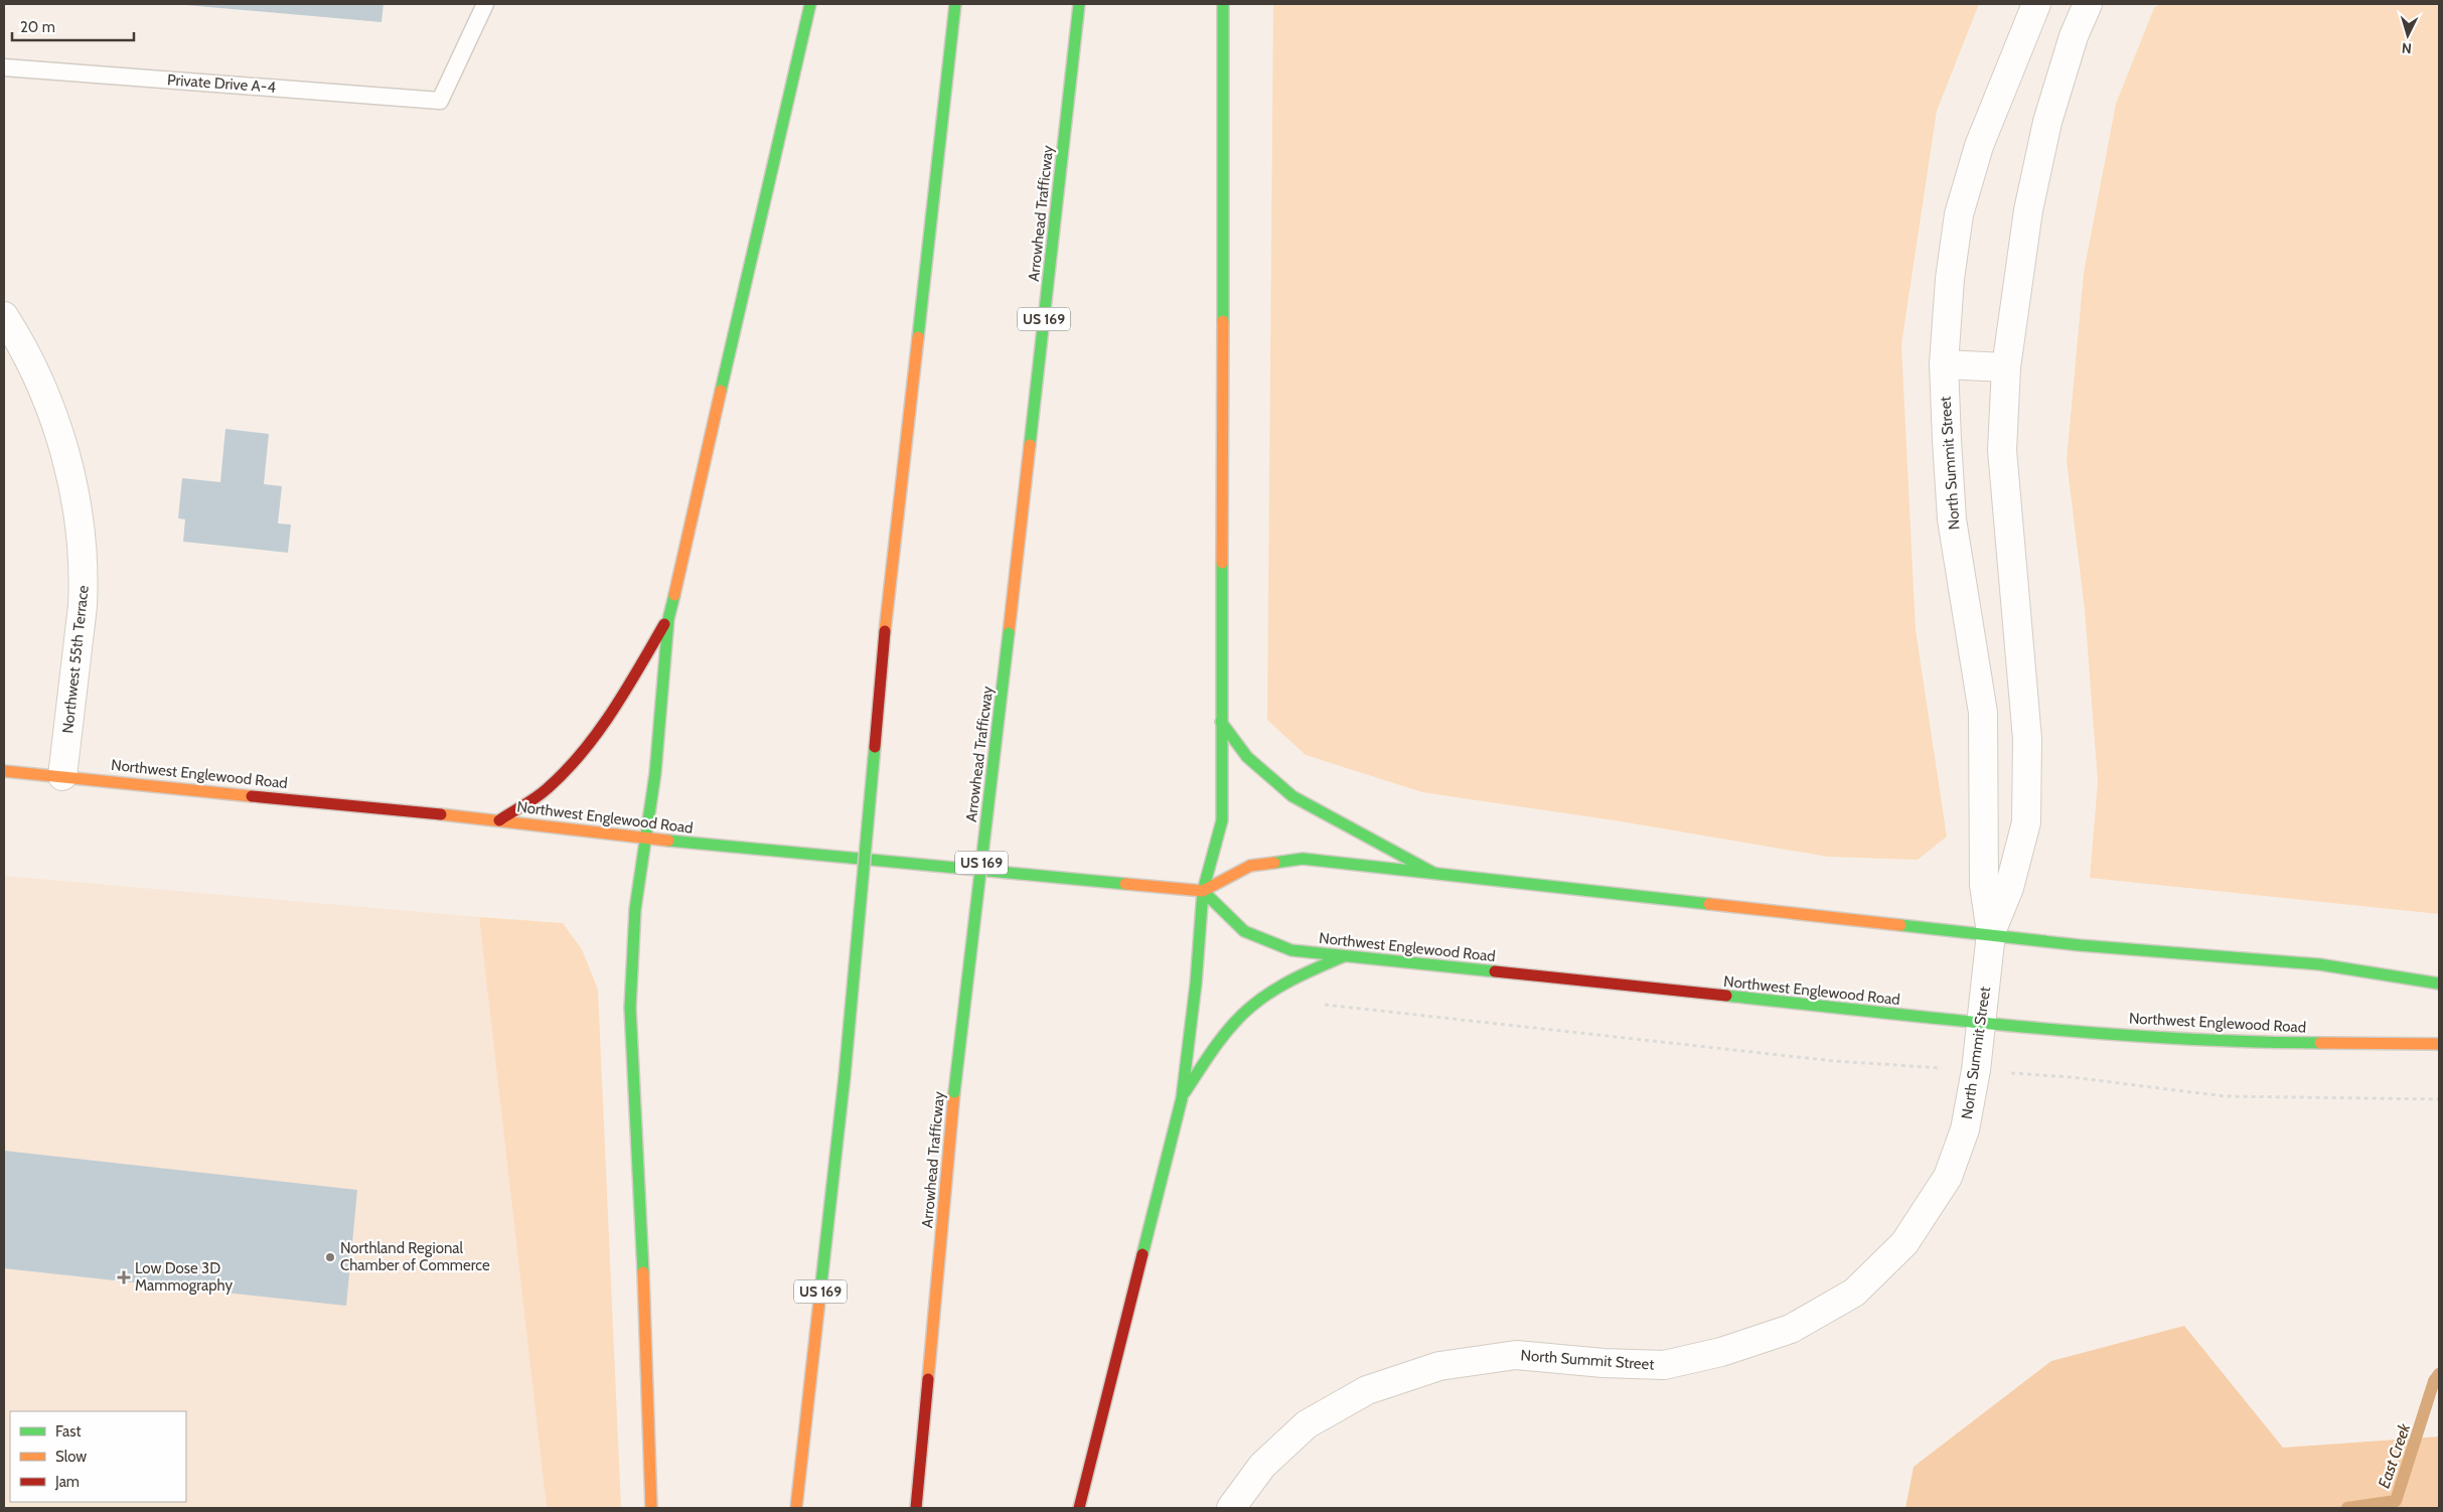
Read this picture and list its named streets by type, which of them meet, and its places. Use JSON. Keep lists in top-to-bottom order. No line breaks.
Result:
{"streets":{"main road":["Arrowhead Trafficway","US 169","Northwest Englewood Road"],"street":["North Summit Street","Northwest 55th Terrace"],"lane":["Private Drive A-4"]},"crossings":[["North Summit Street","Northwest Englewood Road"],["Northwest 55th Terrace","Northwest Englewood Road"]],"water":["East Creek"],"places":{"other":["Northland Regional Chamber of Commerce"],"health":["Low Dose 3D Mammography"]},"legend":["Fast","Slow","Jam"],"scale_bar":"20 m","north":"bottom"}
